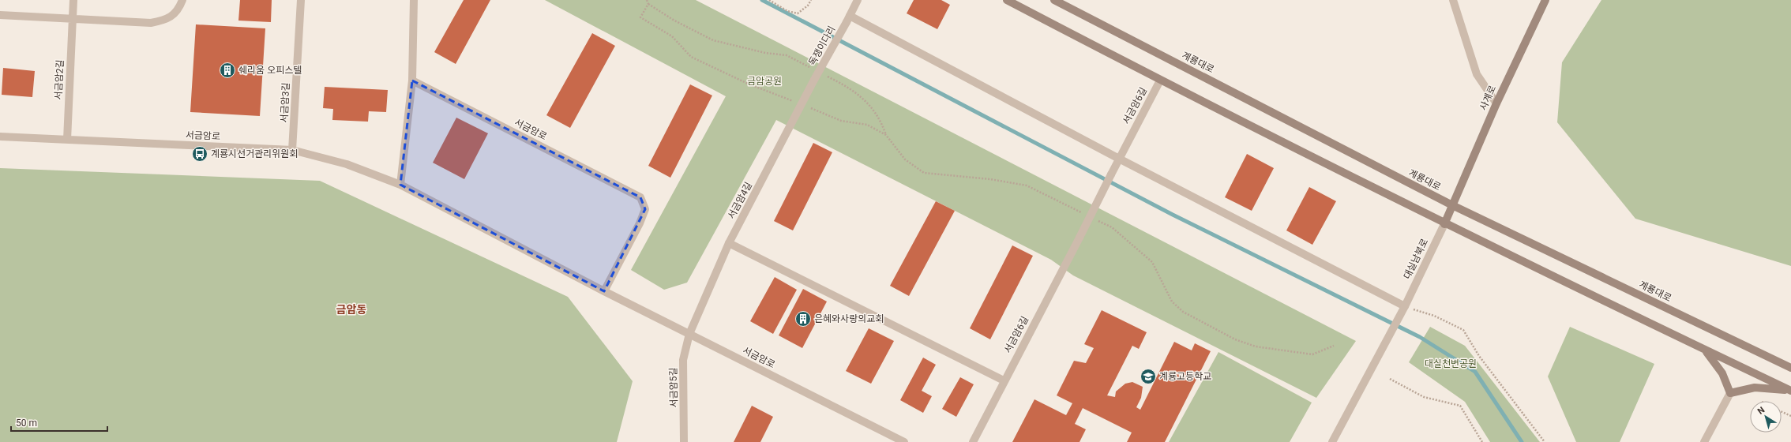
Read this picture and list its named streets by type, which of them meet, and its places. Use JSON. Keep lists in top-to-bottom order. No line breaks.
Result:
{"streets":{"main road":["계룡대로","사계로","대실남북로"],"street":["독쟁이다리","서금암2길","서금암3길","서금암6길","서금암로","서금암4길","서금암5길"]},"crossings":[["독쟁이다리","서금암4길"],["계룡대로","사계로"],["계룡대로","대실남북로"],["서금암2길","서금암로"],["사계로","대실남북로"],["서금암3길","서금암로"],["서금암로","서금암4길"],["서금암로","서금암5길"],["서금암4길","서금암5길"]],"districts":["금암동"],"parks":["금암공원","대실천변공원"],"places":{"building":["쉐리움 오피스텔","은혜와사랑의교회"],"bus stop":["계룡시선거관리위원회"],"school or university":["계룡고등학교"]},"scale_bar":"50 m","north":"top left"}
